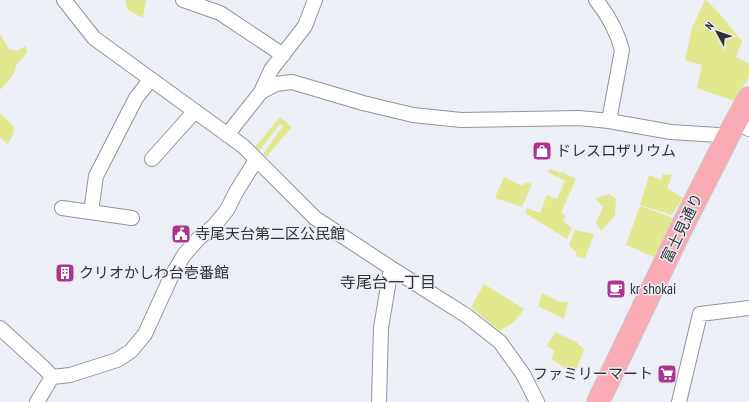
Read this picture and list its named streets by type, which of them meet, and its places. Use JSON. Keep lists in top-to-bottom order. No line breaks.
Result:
{"streets":{"main road":["富士見通り"]},"districts":["寺尾台一丁目"],"places":{"shop":["ドレスロザリウム"],"public building":["寺尾天台第二区公民館"],"building":["クリオかしわ台壱番館"],"cafe":["kr shokai"],"supermarket":["ファミリーマート"]},"north":"top left"}
